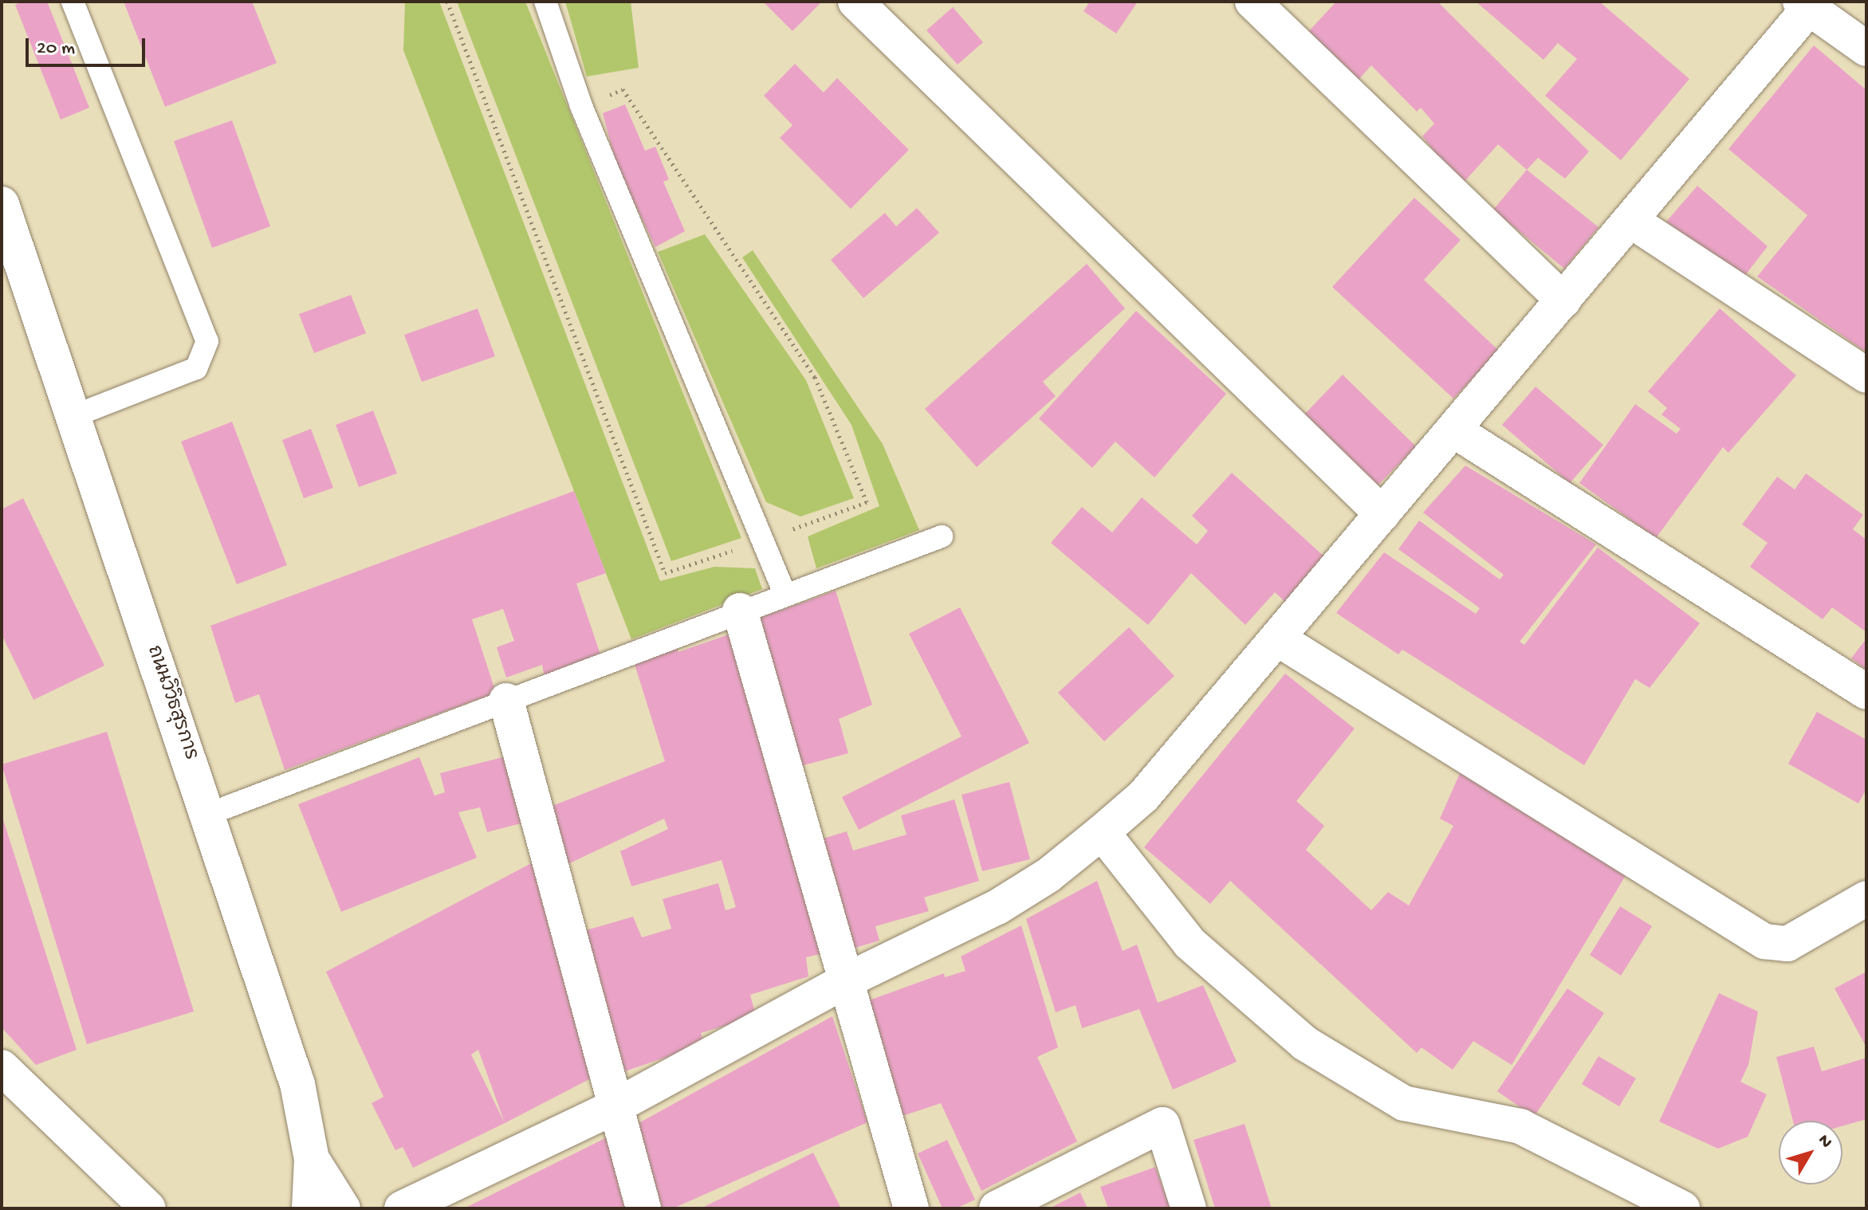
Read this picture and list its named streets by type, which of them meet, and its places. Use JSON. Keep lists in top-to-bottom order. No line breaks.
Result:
{"streets":{"street":["ถนนวิวิธสุรการ"]},"scale_bar":"20 m","north":"top right"}
